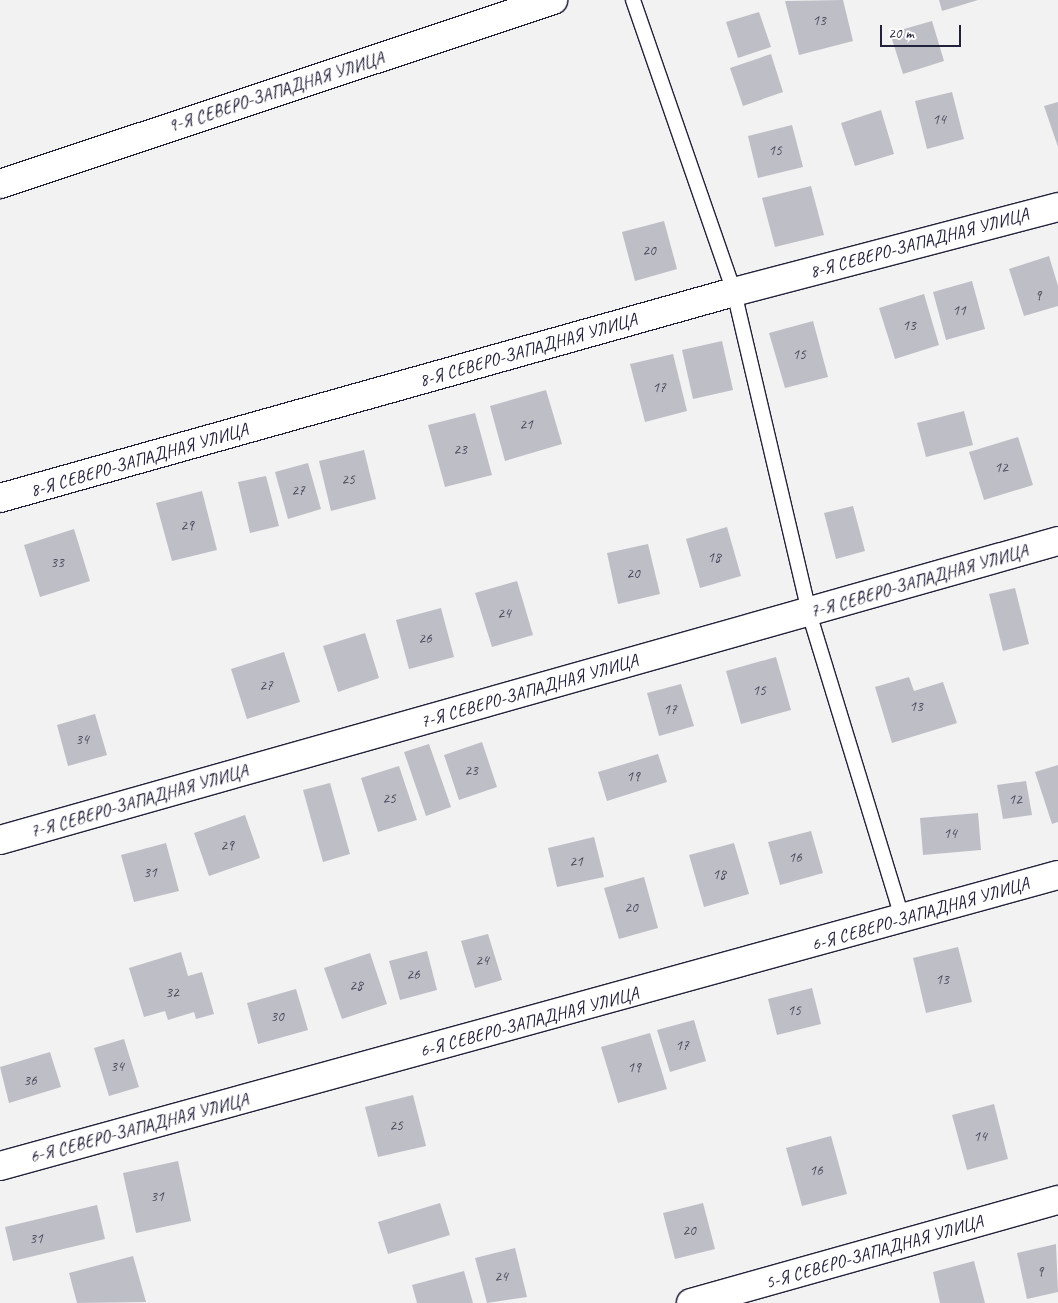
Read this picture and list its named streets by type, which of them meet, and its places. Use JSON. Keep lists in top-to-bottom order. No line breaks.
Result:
{"streets":{"street":["9-Я СЕВЕРО-ЗАПАДНАЯ УЛИЦА","8-Я СЕВЕРО-ЗАПАДНАЯ УЛИЦА","7-Я СЕВЕРО-ЗАПАДНАЯ УЛИЦА","6-Я СЕВЕРО-ЗАПАДНАЯ УЛИЦА","5-Я СЕВЕРО-ЗАПАДНАЯ УЛИЦА"]},"house_numbers":["13","14","15","20","9","11","13","15","17","21","23","12","25","27","29","18","33","20","24","26","27","15","13","17","34","23","19","25","12","14","29","16","21","31","18","20","24","26","13","28","32","15","30","17","34","19","36","25","14","16","31","20","31","9","24"],"scale_bar":"20 m"}
